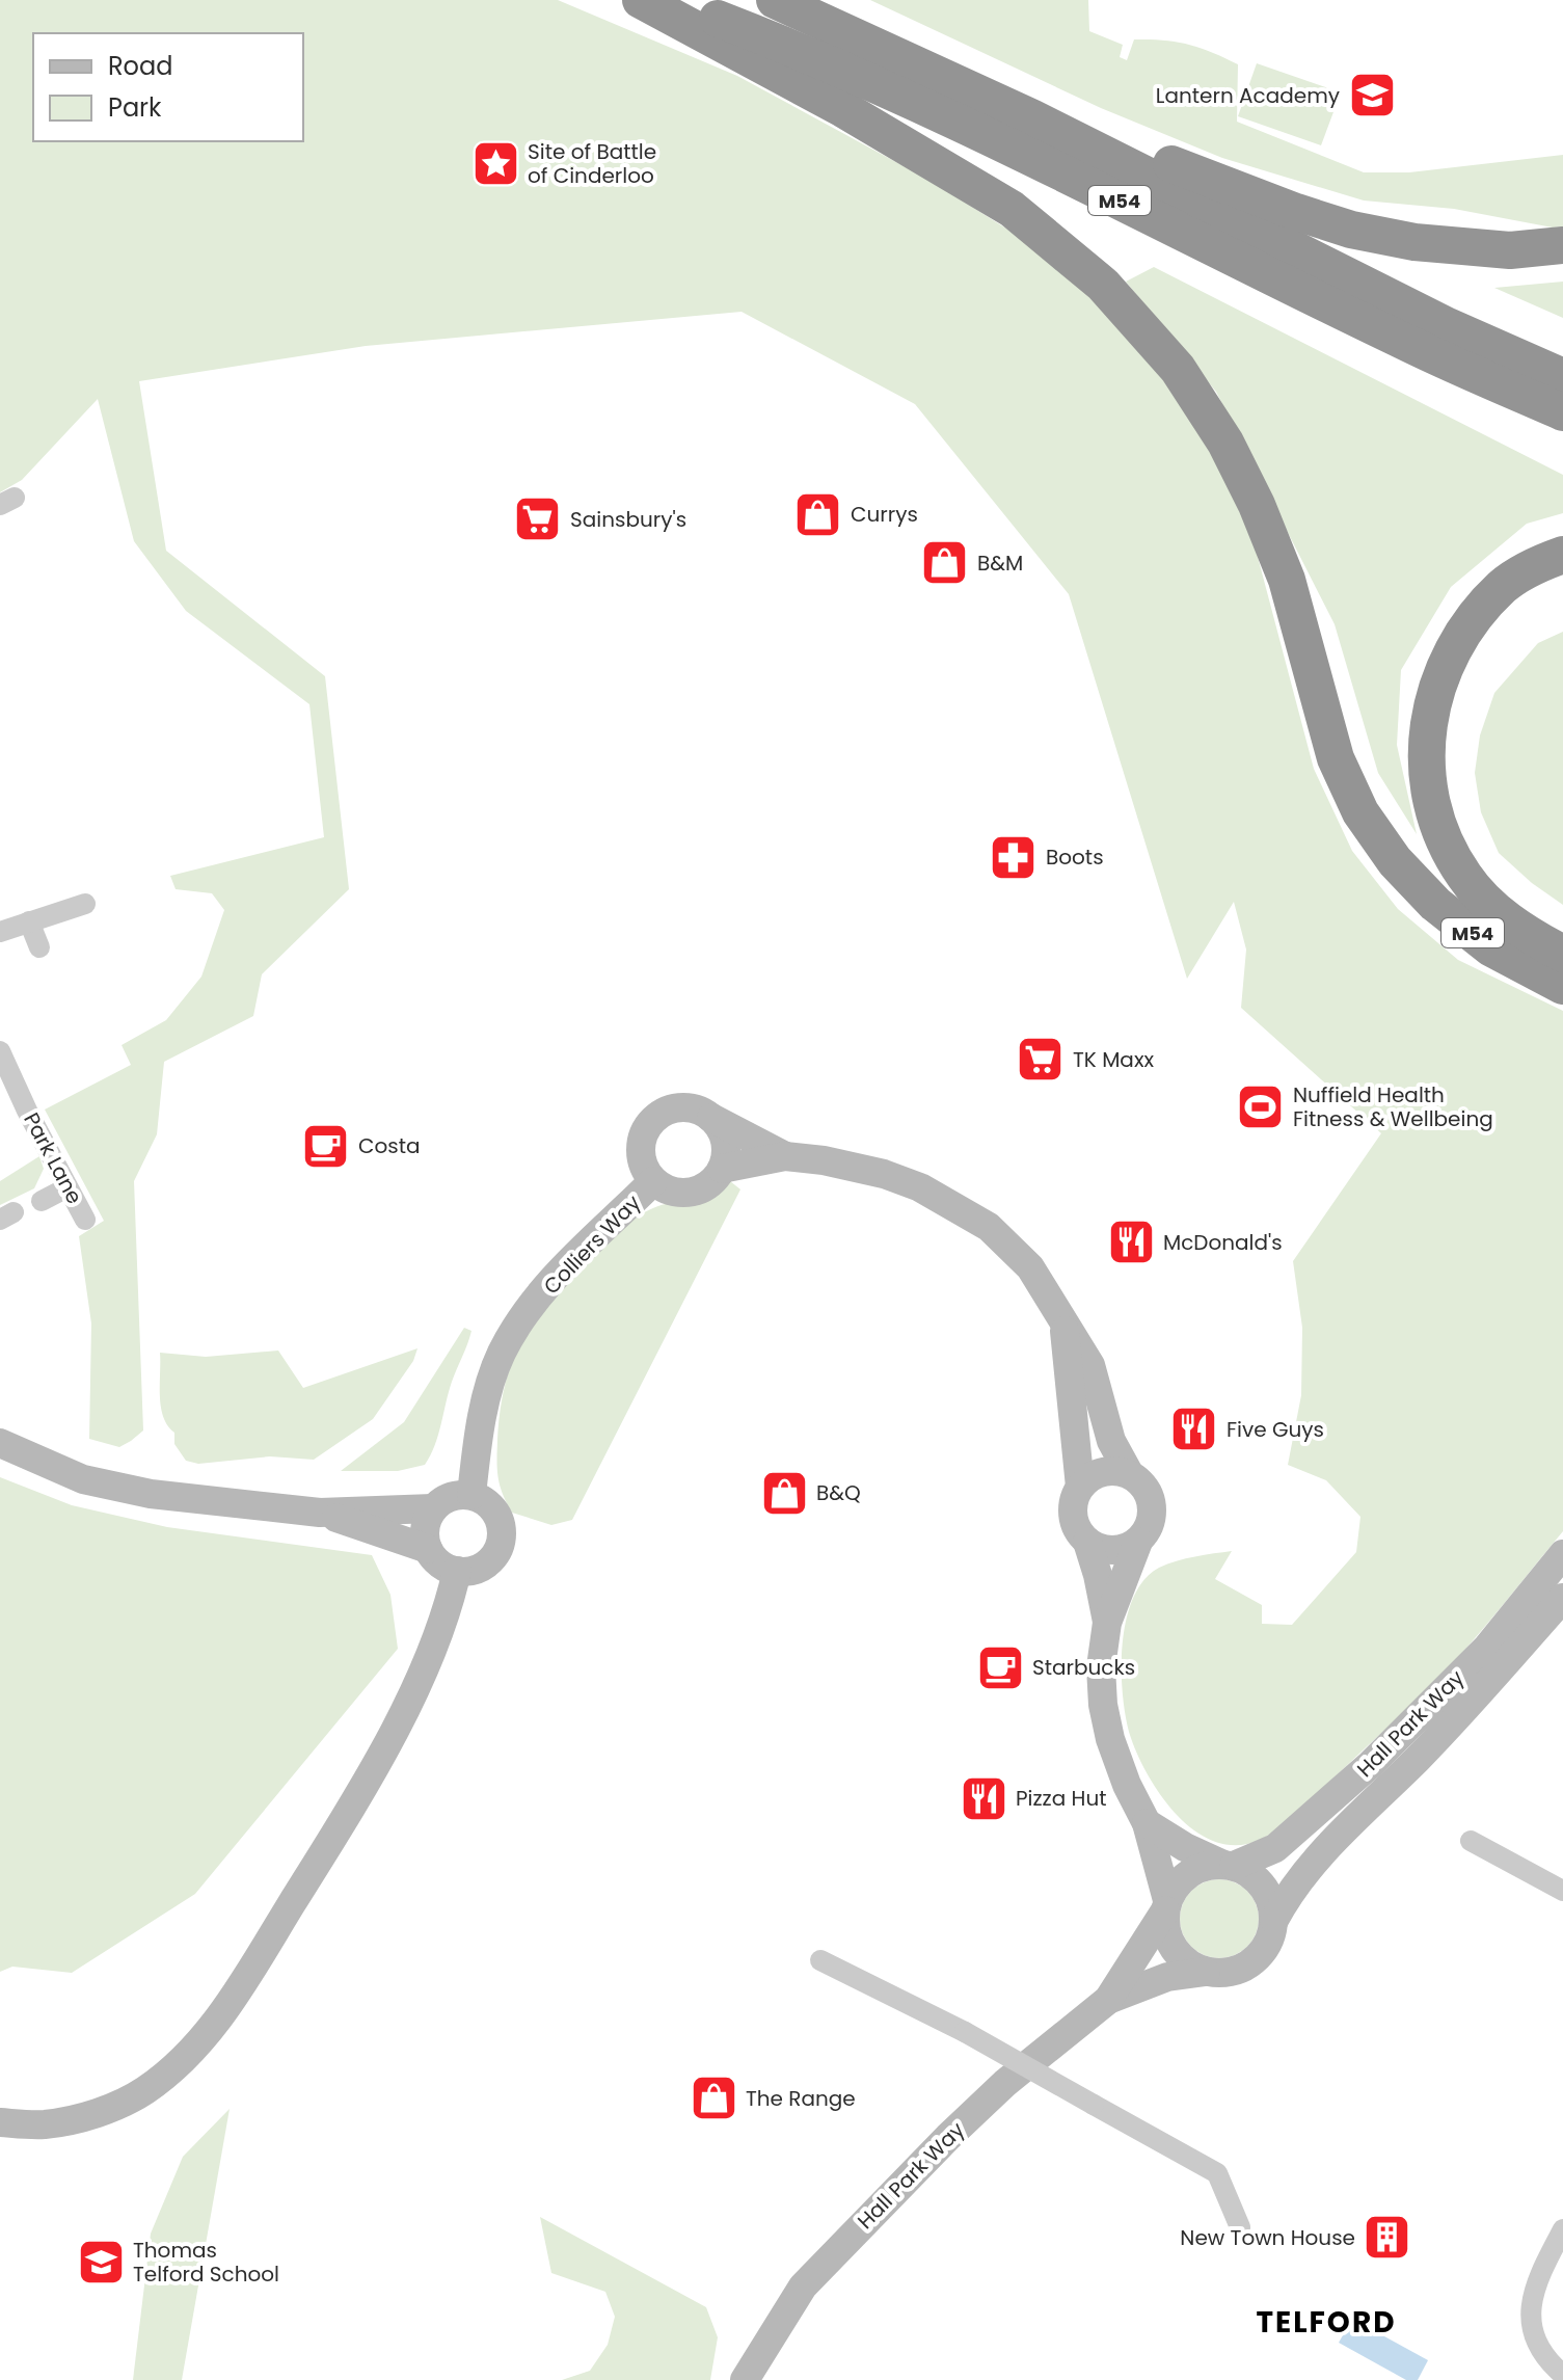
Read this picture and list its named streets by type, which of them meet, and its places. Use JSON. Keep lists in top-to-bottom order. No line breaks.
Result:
{"streets":{"highway":["M54"],"street":["Park Lane","Colliers Way","Hall Park Way"]},"crossings":[["Colliers Way","Hall Park Way"]],"districts":["TELFORD"],"places":{"school or university":["Lantern Academy","Thomas Telford School"],"place":["Site of Battle of Cinderloo"],"shop":["Currys","B&M","B&Q","The Range"],"supermarket":["Sainsbury's","TK Maxx"],"pharmacy":["Boots"],"sports":["Nuffield Health Fitness & Wellbeing"],"cafe":["Costa","Starbucks"],"restaurant":["McDonald's","Five Guys","Pizza Hut"],"building":["New Town House"]},"legend":["Road","Park"]}
